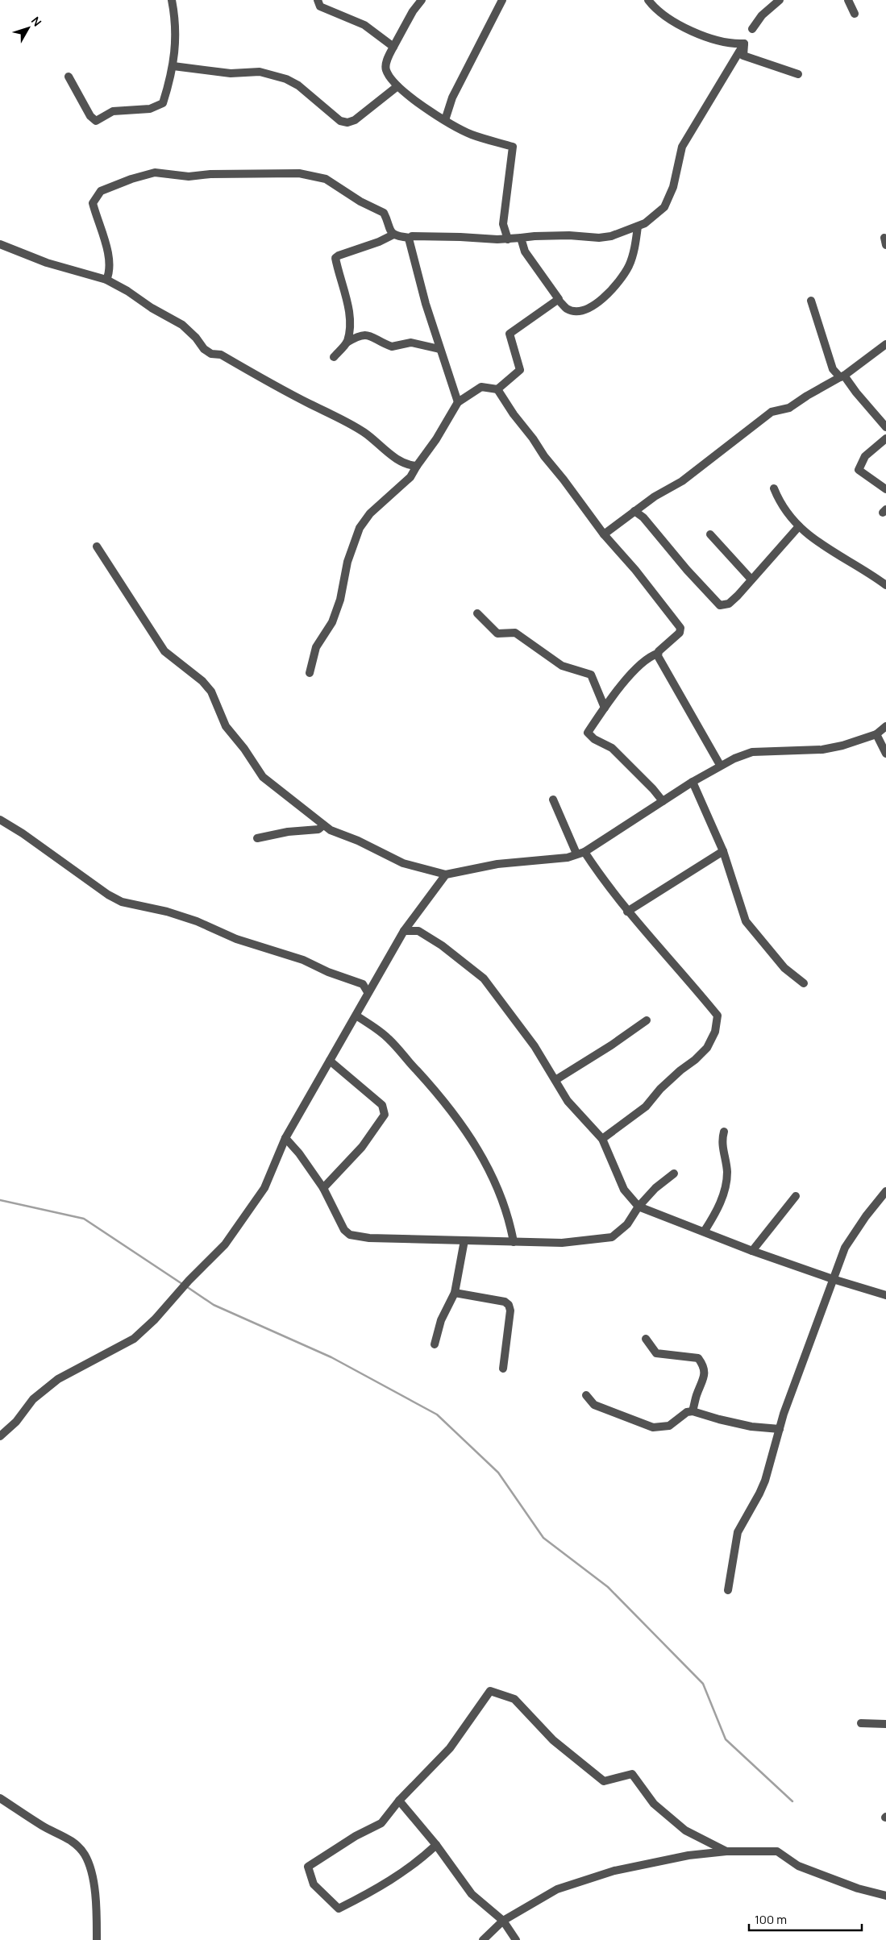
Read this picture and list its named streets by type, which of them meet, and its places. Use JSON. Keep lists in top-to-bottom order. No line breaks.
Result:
{"scale_bar":"100 m","north":"top right"}
